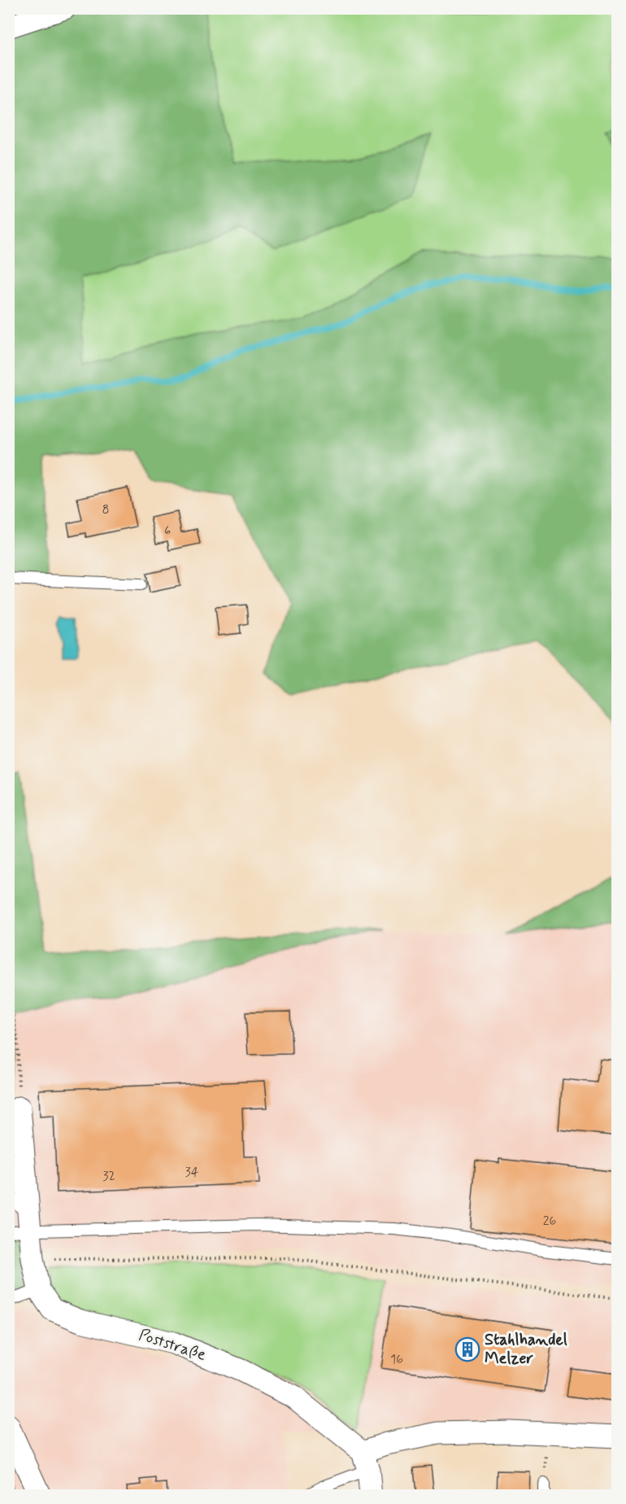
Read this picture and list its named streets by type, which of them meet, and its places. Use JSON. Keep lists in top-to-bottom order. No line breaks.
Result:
{"streets":{"street":["Poststraße"]},"places":{"building":["Stahlhandel Melzer"]},"house_numbers":["8","6","34","32","26","16"]}
